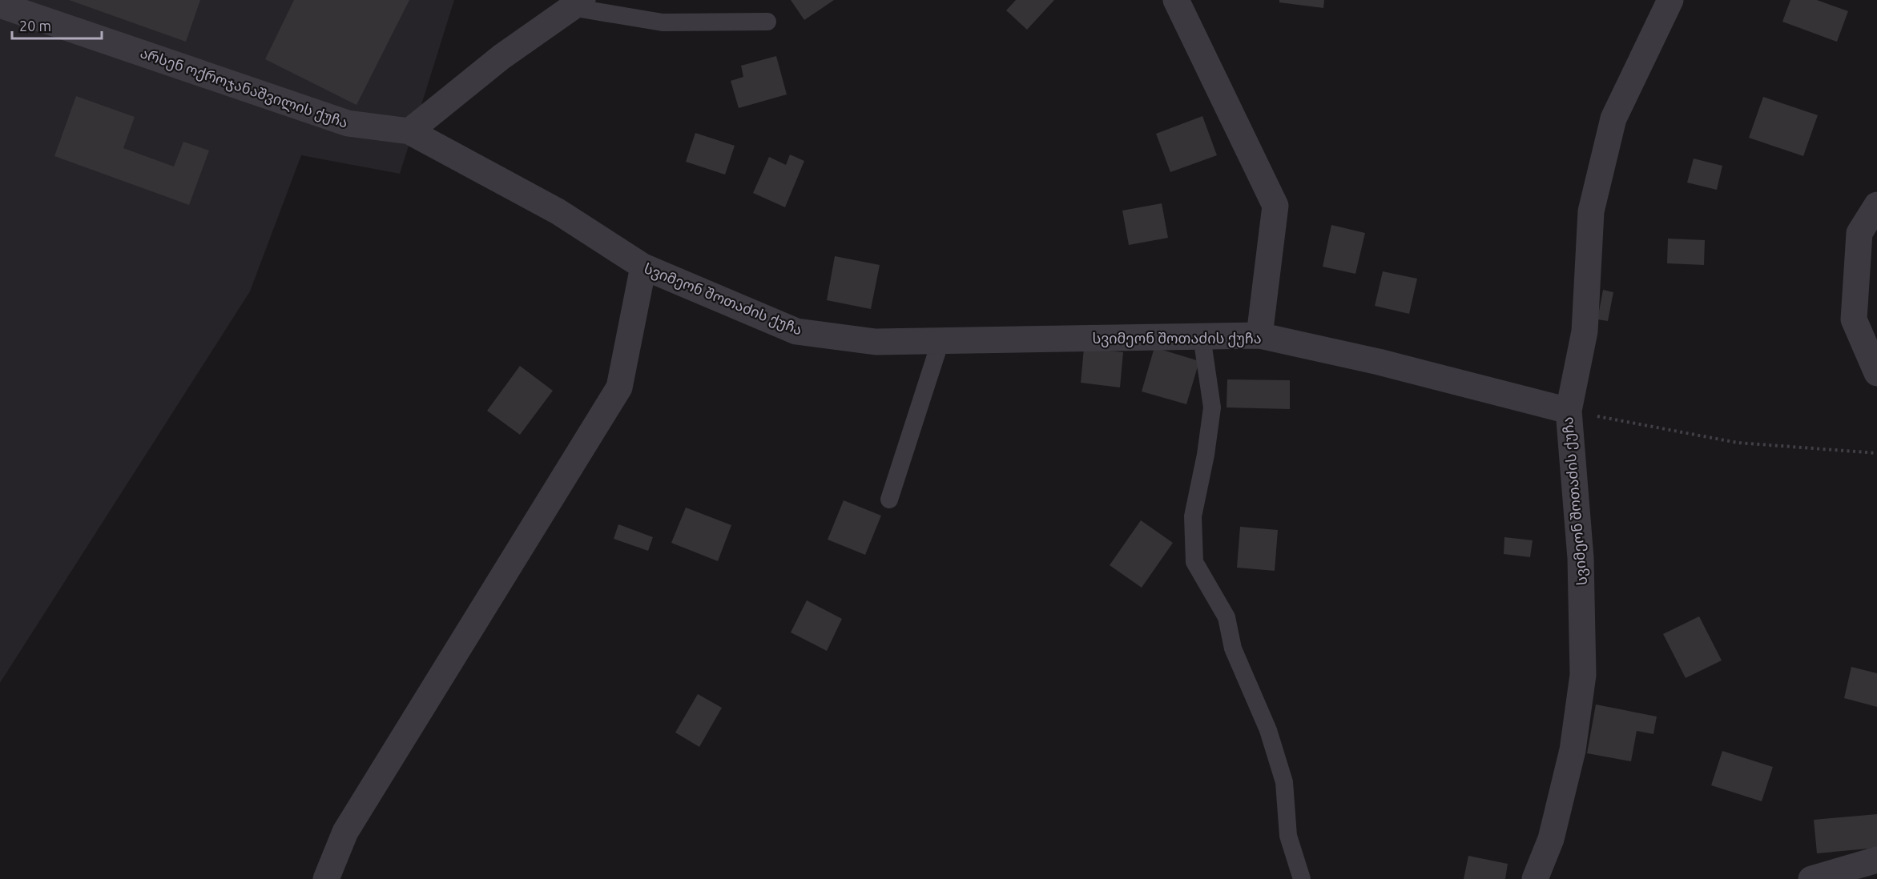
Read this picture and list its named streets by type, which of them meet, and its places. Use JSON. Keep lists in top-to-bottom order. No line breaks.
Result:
{"streets":{"street":["არსენ ოქროჯანაშვილის ქუჩა","სვიმეონ შოთაძის ქუჩა"]},"crossings":[["არსენ ოქროჯანაშვილის ქუჩა","სვიმეონ შოთაძის ქუჩა"]],"scale_bar":"20 m"}
